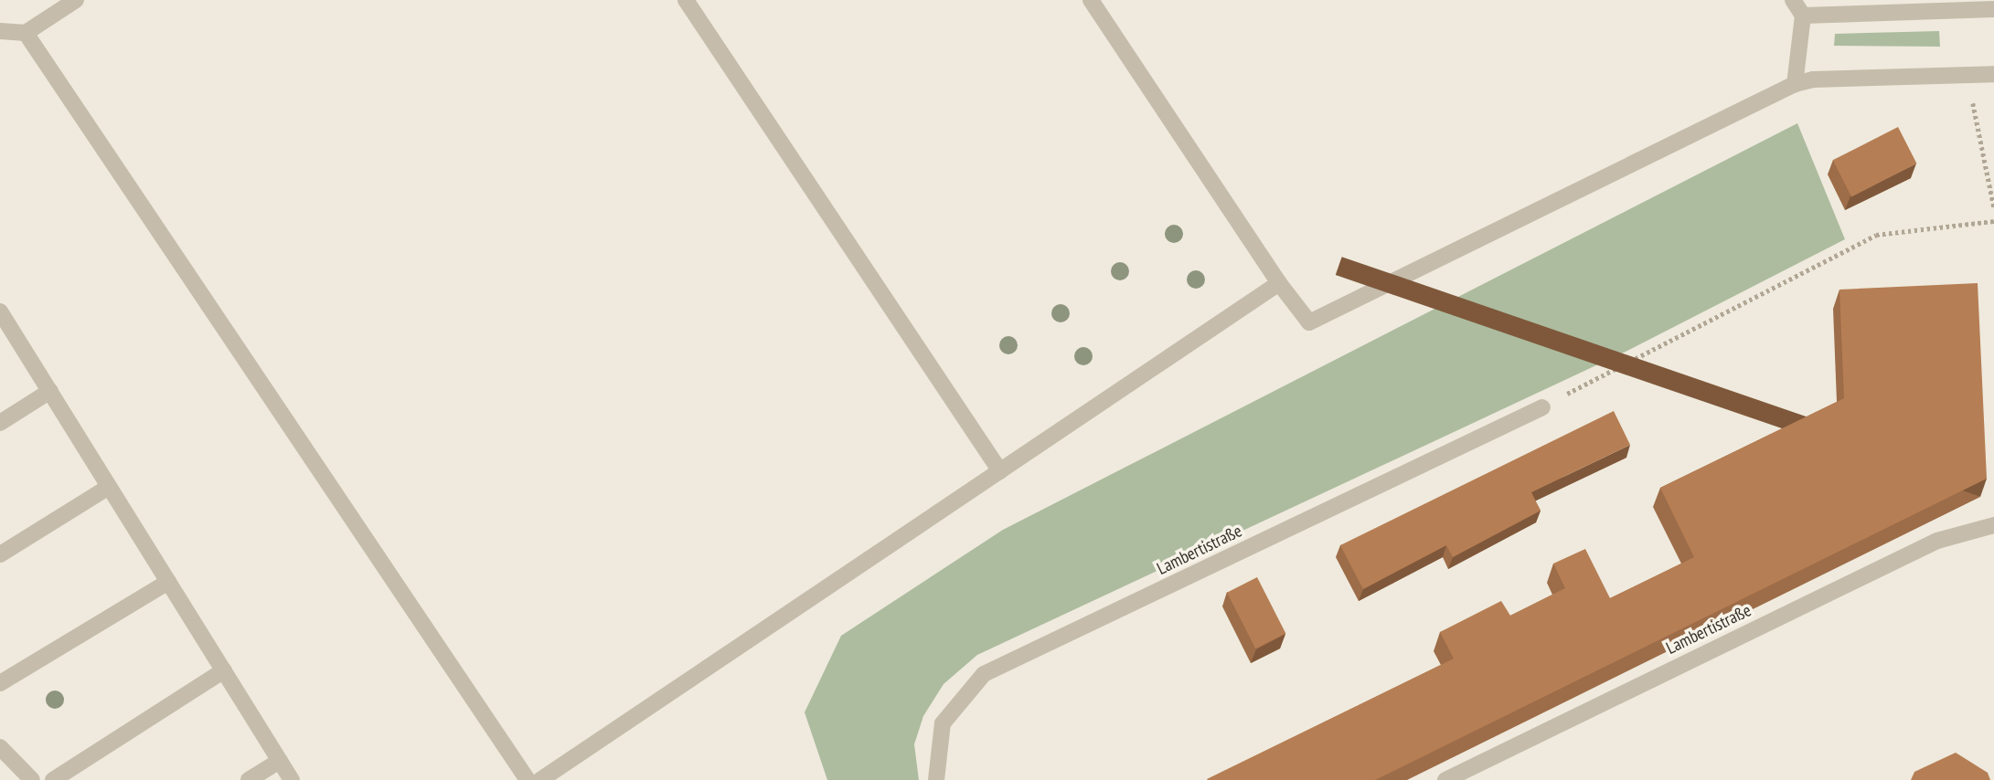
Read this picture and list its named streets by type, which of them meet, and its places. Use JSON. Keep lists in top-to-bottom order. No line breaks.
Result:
{"streets":{"street":["Lambertistraße"]}}
